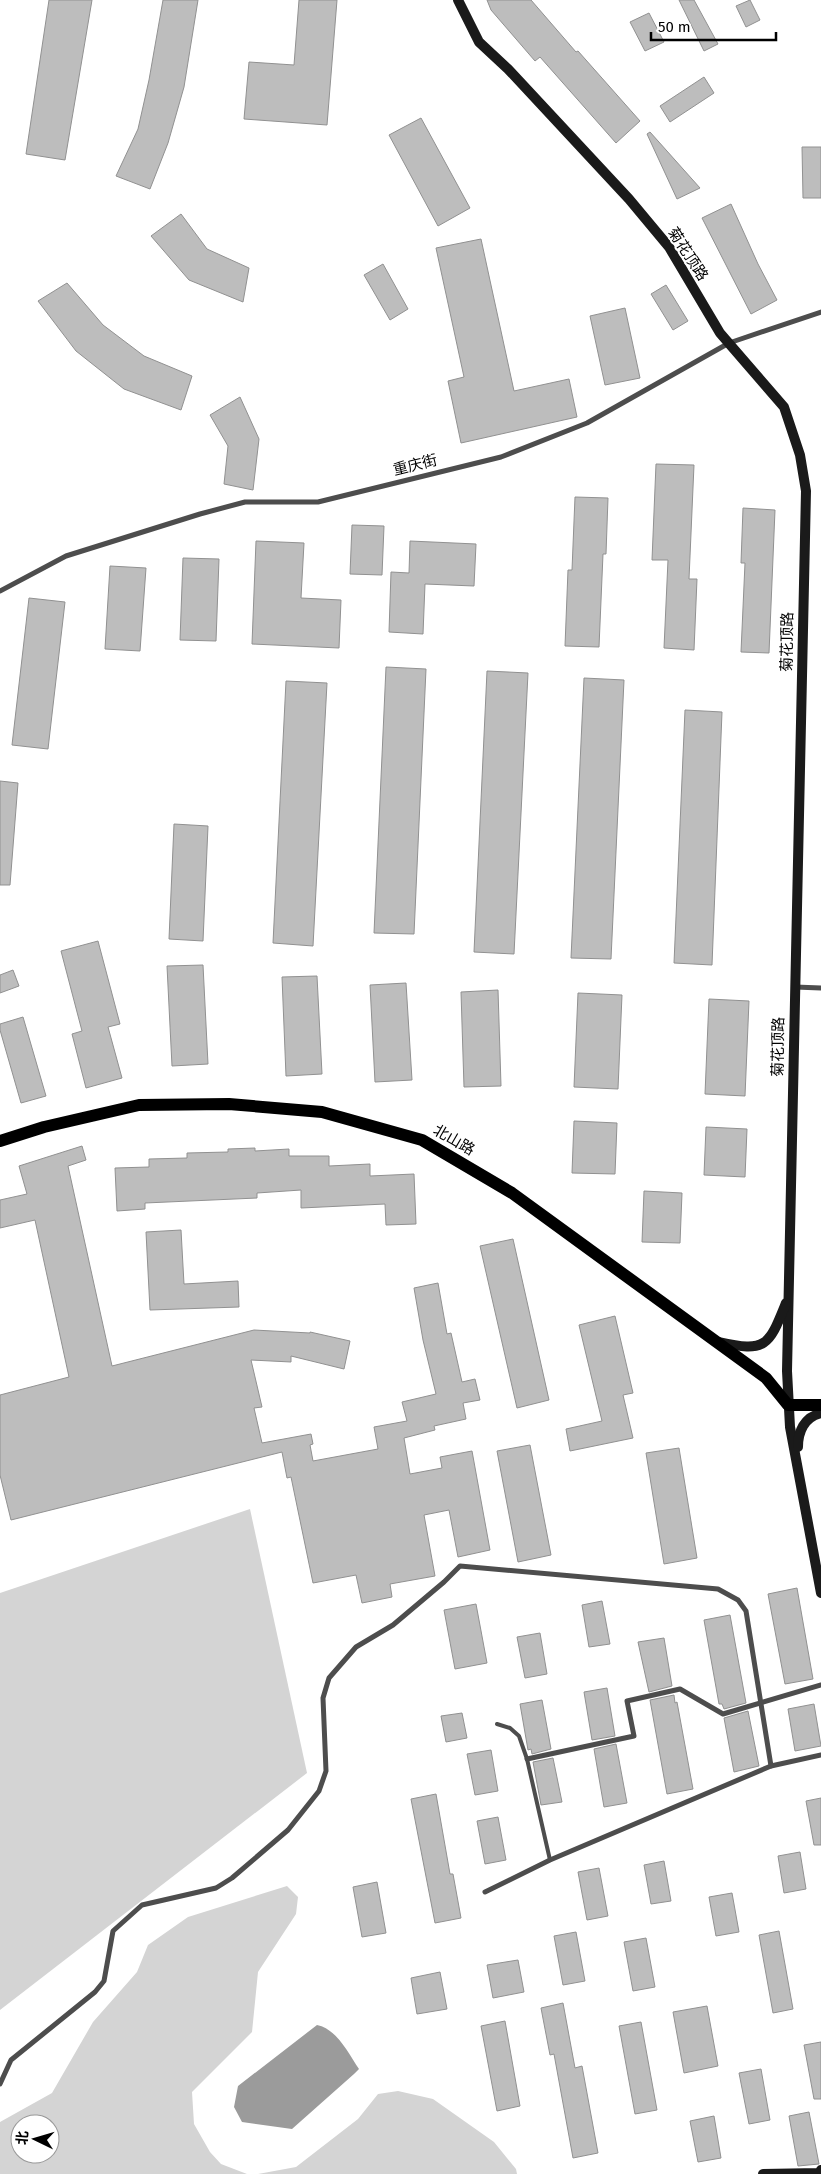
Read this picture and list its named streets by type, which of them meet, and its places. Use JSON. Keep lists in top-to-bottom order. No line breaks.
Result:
{"streets":{"main road":["北山路"],"street":["菊花顶路","重庆街"]},"crossings":[["菊花顶路","重庆街"],["菊花顶路","北山路"]],"scale_bar":"50 m","north":"left"}
